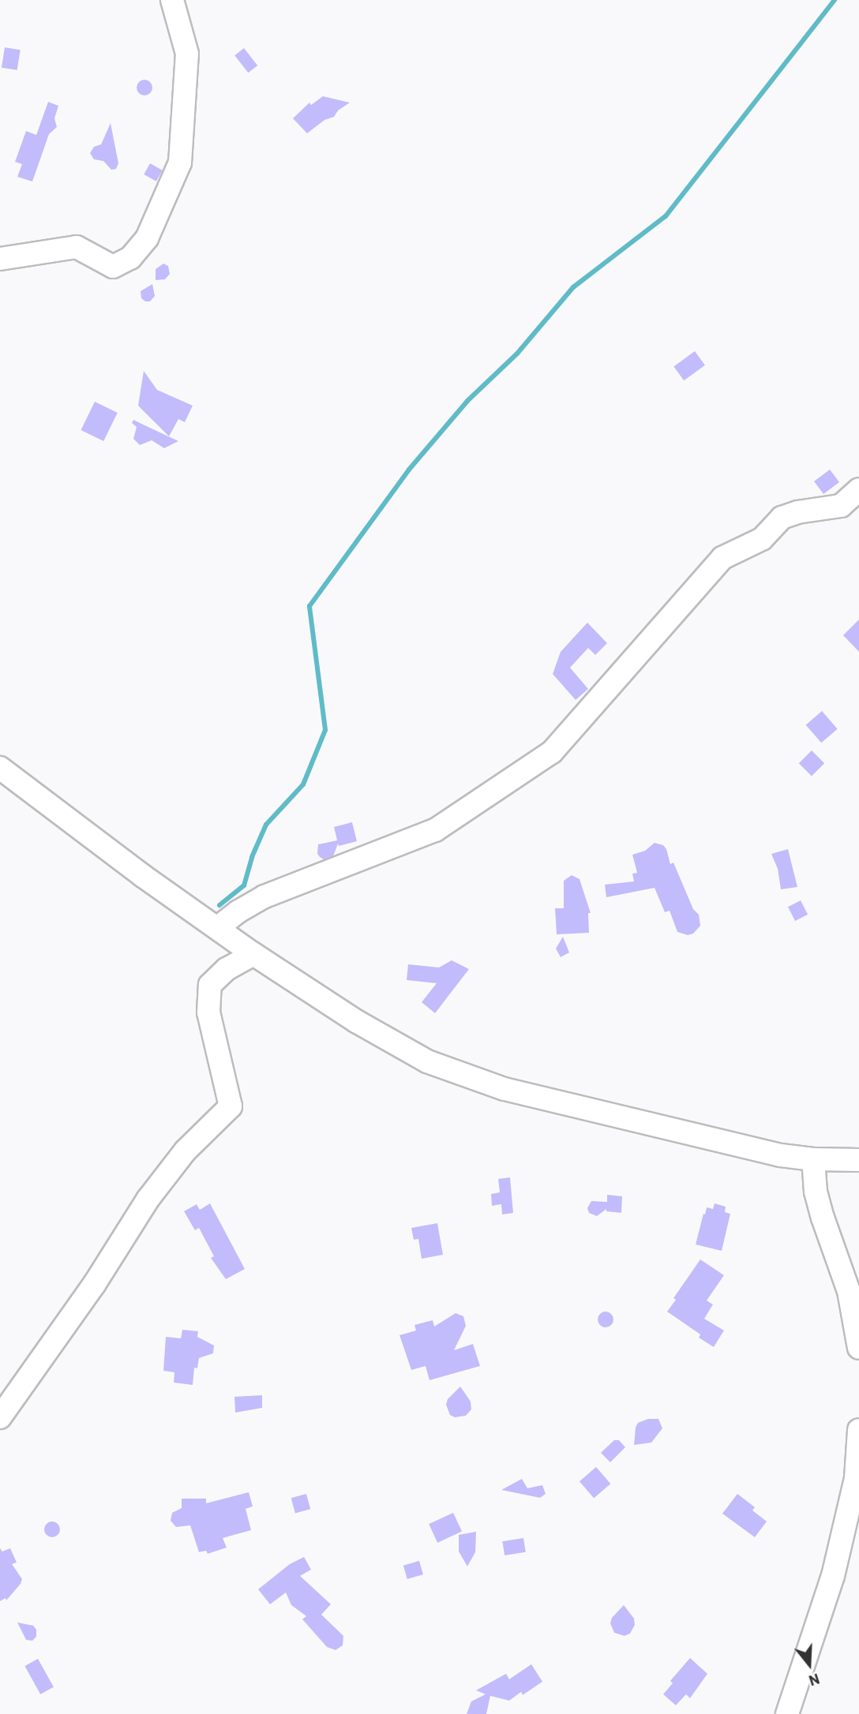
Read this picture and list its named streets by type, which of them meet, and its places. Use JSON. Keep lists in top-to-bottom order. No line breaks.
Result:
{"north":"bottom"}
